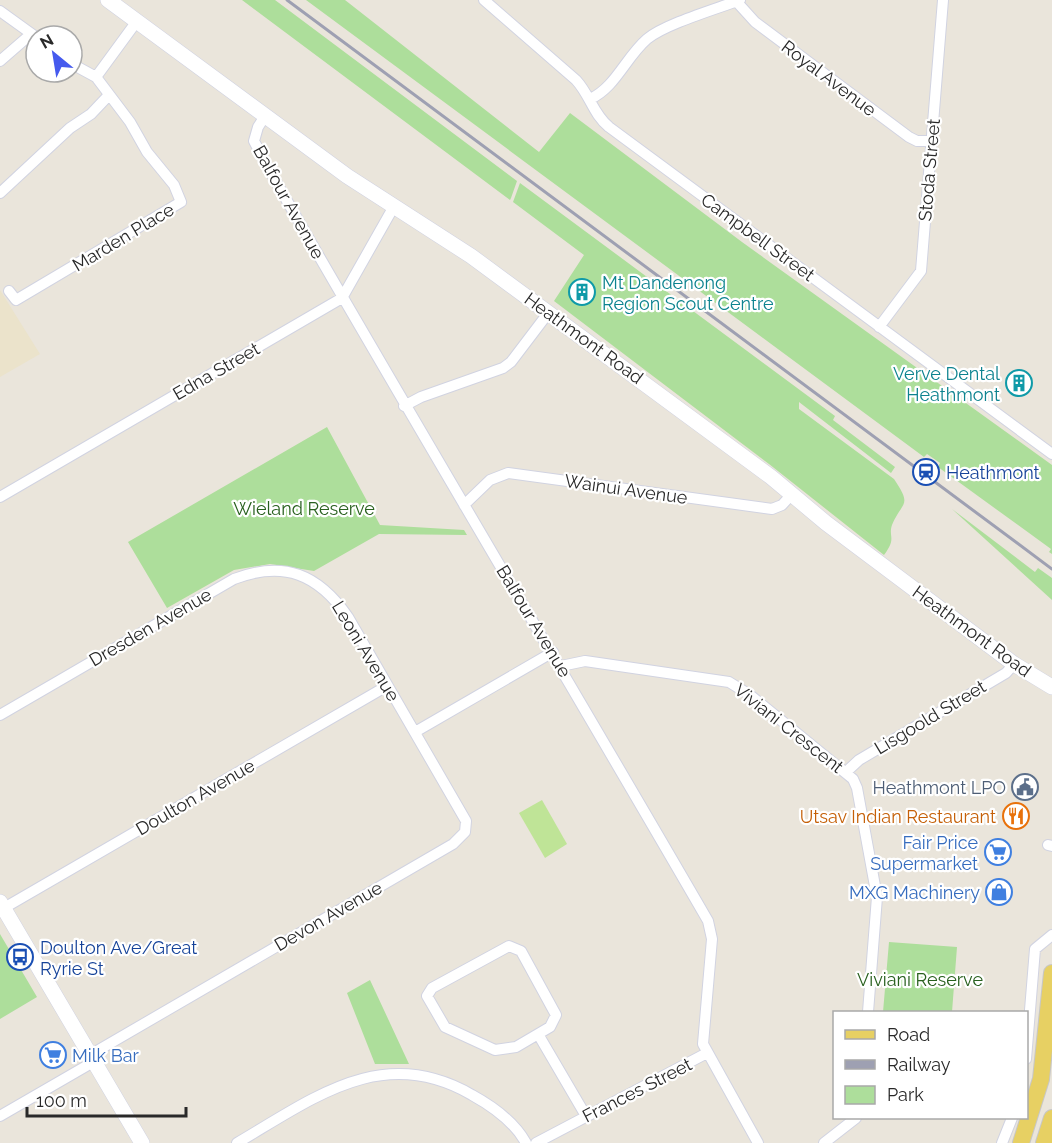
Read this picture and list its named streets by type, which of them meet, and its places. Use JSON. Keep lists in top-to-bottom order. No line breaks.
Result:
{"streets":{"street":["Royal Avenue","Stoda Street","Balfour Avenue","Marden Place","Campbell Street","Heathmont Road","Edna Street","Wainui Avenue","Dresden Avenue","Leoni Avenue","Lisgoold Street","Viviani Crescent","Doulton Avenue","Devon Avenue","Frances Street"]},"crossings":[["Royal Avenue","Stoda Street"],["Stoda Street","Campbell Street"],["Balfour Avenue","Heathmont Road"],["Balfour Avenue","Edna Street"],["Balfour Avenue","Wainui Avenue"],["Balfour Avenue","Viviani Crescent"],["Balfour Avenue","Frances Street"],["Heathmont Road","Wainui Avenue"],["Heathmont Road","Lisgoold Street"],["Dresden Avenue","Leoni Avenue"],["Leoni Avenue","Doulton Avenue"],["Leoni Avenue","Devon Avenue"],["Lisgoold Street","Viviani Crescent"]],"parks":["Wieland Reserve","Viviani Reserve"],"places":{"building":["Mt Dandenong Region Scout Centre","Verve Dental Heathmont"],"station":["Heathmont"],"public building":["Heathmont LPO"],"restaurant":["Utsav Indian Restaurant"],"supermarket":["Fair Price Supermarket","Milk Bar"],"shop":["MXG Machinery"],"bus stop":["Doulton Ave/Great Ryrie St"]},"legend":["Road","Railway","Park"],"scale_bar":"100 m","north":"top left"}
